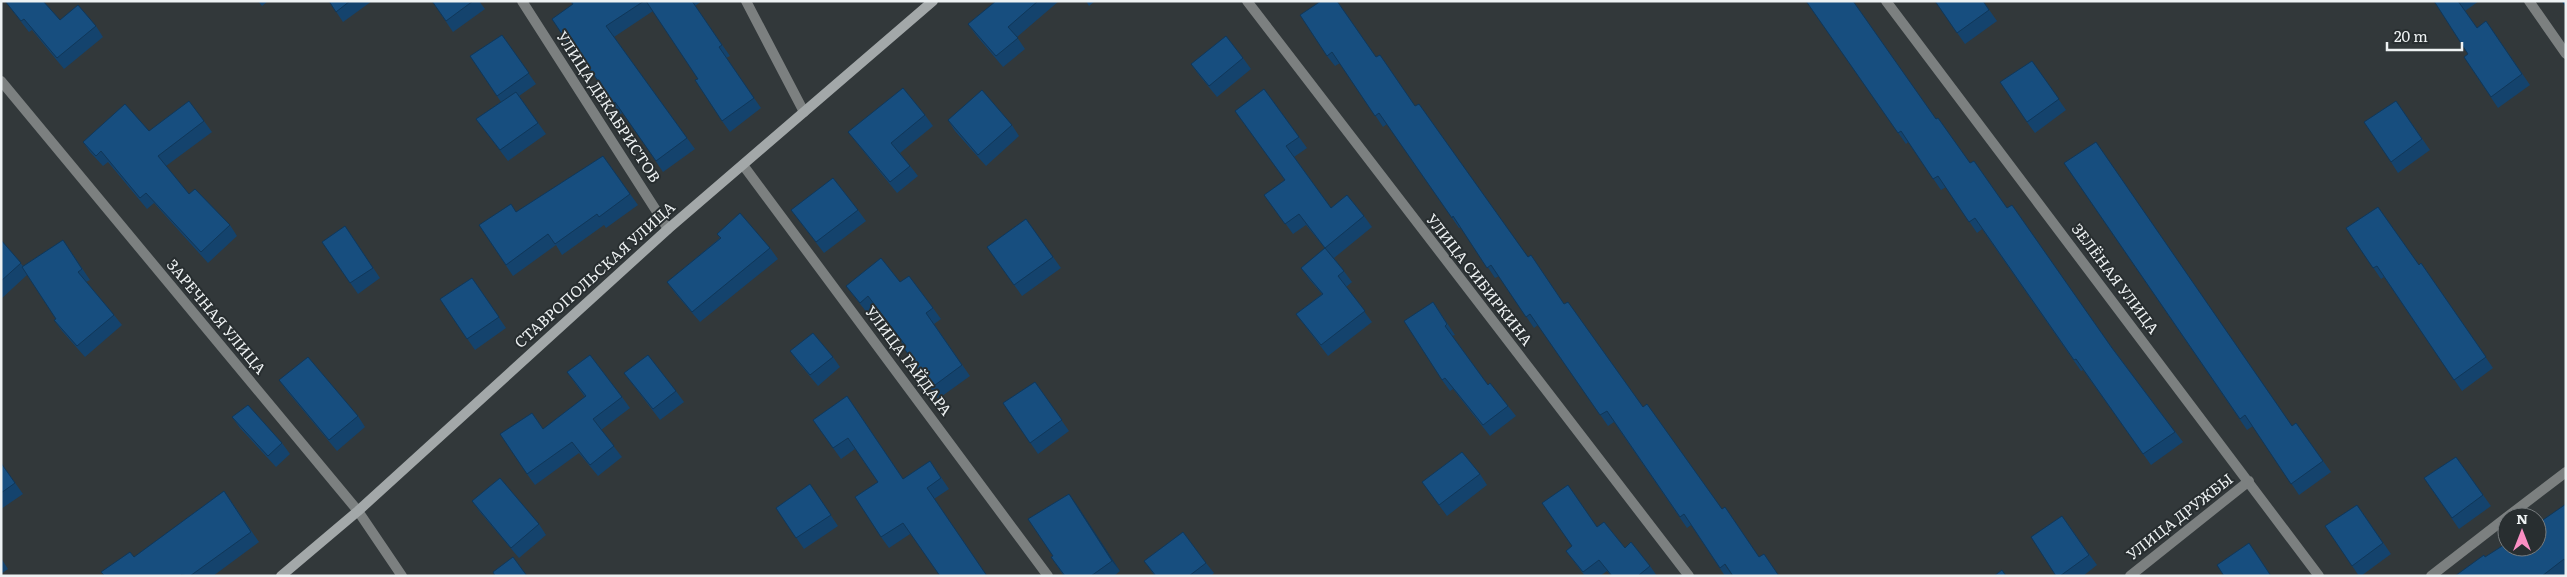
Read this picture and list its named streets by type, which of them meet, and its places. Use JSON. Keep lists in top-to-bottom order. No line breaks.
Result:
{"streets":{"main road":["СТАВРОПОЛЬСКАЯ УЛИЦА"],"street":["УЛИЦА ДЕКАБРИСТОВ","ЗЕЛЁНАЯ УЛИЦА","УЛИЦА СИБИРКИНА","ЗАРЕЧНАЯ УЛИЦА","УЛИЦА ГАЙДАРА","УЛИЦА ДРУЖБЫ"]},"crossings":[["УЛИЦА ДЕКАБРИСТОВ","СТАВРОПОЛЬСКАЯ УЛИЦА"],["СТАВРОПОЛЬСКАЯ УЛИЦА","ЗАРЕЧНАЯ УЛИЦА"],["СТАВРОПОЛЬСКАЯ УЛИЦА","УЛИЦА ГАЙДАРА"],["ЗЕЛЁНАЯ УЛИЦА","УЛИЦА ДРУЖБЫ"]],"scale_bar":"20 m","north":"top"}
